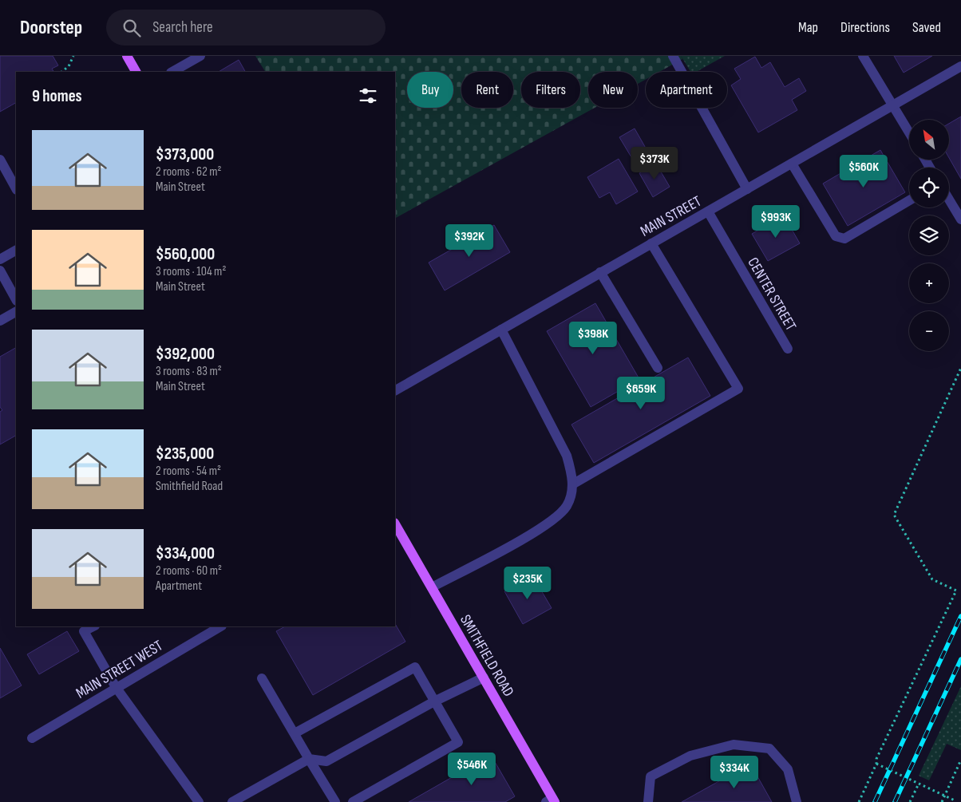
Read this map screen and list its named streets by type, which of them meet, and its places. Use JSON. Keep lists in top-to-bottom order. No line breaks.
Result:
{"streets":{"main road":["SMITHFIELD ROAD"],"street":["MAIN STREET","CENTER STREET","MAIN STREET WEST"]},"crossings":[["MAIN STREET","CENTER STREET"]],"north":"top left","page":{"header":"Doorstep","search":"Search here","nav":["Map","Directions","Saved"],"chip":["Buy","Rent","Filters","New","Apartment"],"heading":"9 homes","map_buttons":["+","−"],"list":[{"name":"$373,000","note":"2 rooms · 62 m² · Main Street"},{"name":"$560,000","note":"3 rooms · 104 m² · Main Street"},{"name":"$392,000","note":"3 rooms · 83 m² · Main Street"},{"name":"$235,000","note":"2 rooms · 54 m² · Smithfield Road"},{"name":"$334,000","note":"2 rooms · 60 m² · Apartment"}],"price":["$373K","$560K","$993K","$392K","$398K","$659K","$235K","$546K","$334K"]}}
